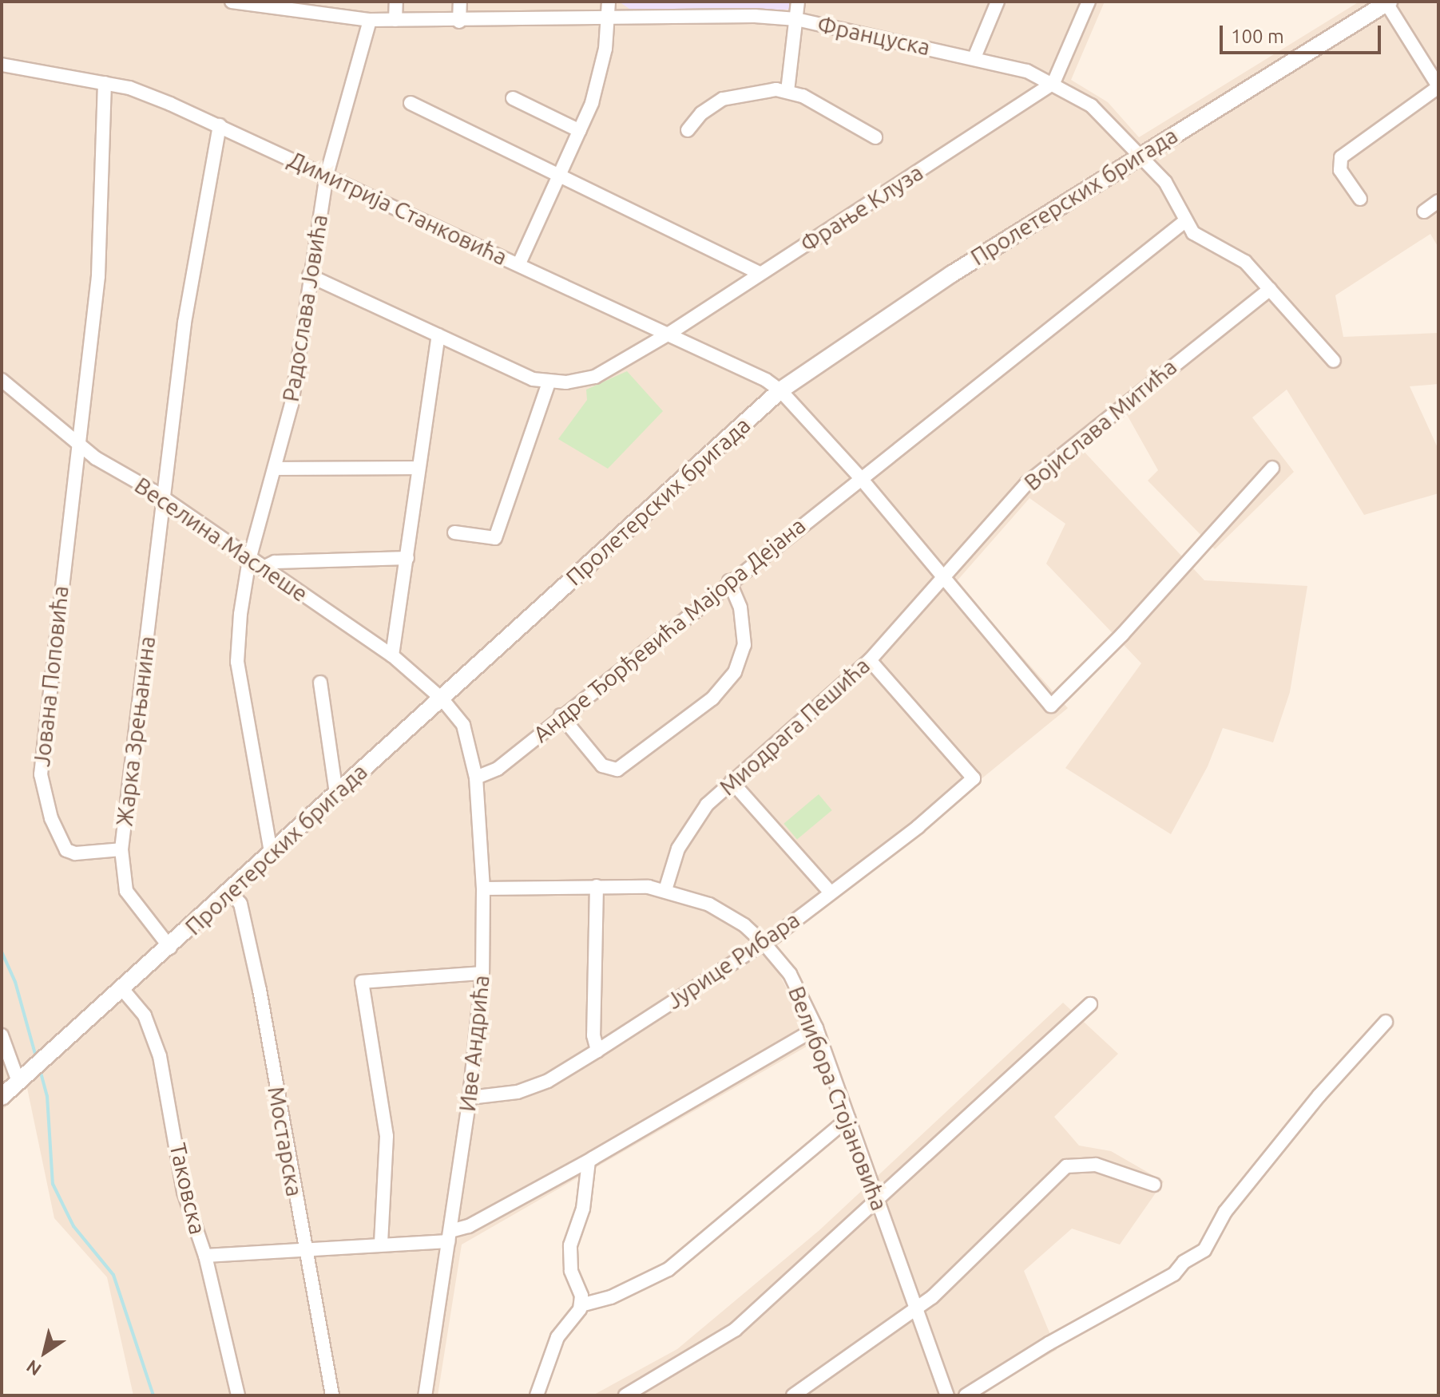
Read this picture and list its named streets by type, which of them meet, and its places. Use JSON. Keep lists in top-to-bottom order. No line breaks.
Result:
{"streets":{"street":["Француска","Пролетерских бригада","Димитрија Станковића","Фрање Клуза","Радослава Јовића","Војислава Митића","Веселина Маслеше","Андре Ђорђевића Мајора Дејана","Јована Поповића","Миодрага Пешића","Жарка Зрењанина","Јурице Рибара","Иве Андрића","Велибора Стојановића","Мостарска","Таковска"]},"crossings":[["Француска","Пролетерских бригада"],["Француска","Фрање Клуза"],["Француска","Радослава Јовића"],["Француска","Андре Ђорђевића Мајора Дејана"],["Пролетерских бригада","Димитрија Станковића"],["Пролетерских бригада","Радослава Јовића"],["Пролетерских бригада","Веселина Маслеше"],["Пролетерских бригада","Жарка Зрењанина"],["Пролетерских бригада","Иве Андрића"],["Пролетерских бригада","Мостарска"],["Пролетерских бригада","Таковска"],["Димитрија Станковића","Фрање Клуза"],["Димитрија Станковића","Радослава Јовића"],["Димитрија Станковића","Војислава Митића"],["Димитрија Станковића","Андре Ђорђевића Мајора Дејана"],["Димитрија Станковића","Миодрага Пешића"],["Димитрија Станковића","Жарка Зрењанина"],["Радослава Јовића","Веселина Маслеше"],["Војислава Митића","Миодрага Пешића"],["Веселина Маслеше","Јована Поповића"],["Веселина Маслеше","Жарка Зрењанина"],["Веселина Маслеше","Иве Андрића"],["Андре Ђорђевића Мајора Дејана","Иве Андрића"],["Јована Поповића","Жарка Зрењанина"],["Миодрага Пешића","Јурице Рибара"],["Миодрага Пешића","Велибора Стојановића"],["Јурице Рибара","Иве Андрића"],["Јурице Рибара","Велибора Стојановића"],["Иве Андрића","Велибора Стојановића"]],"scale_bar":"100 m","north":"bottom left"}
